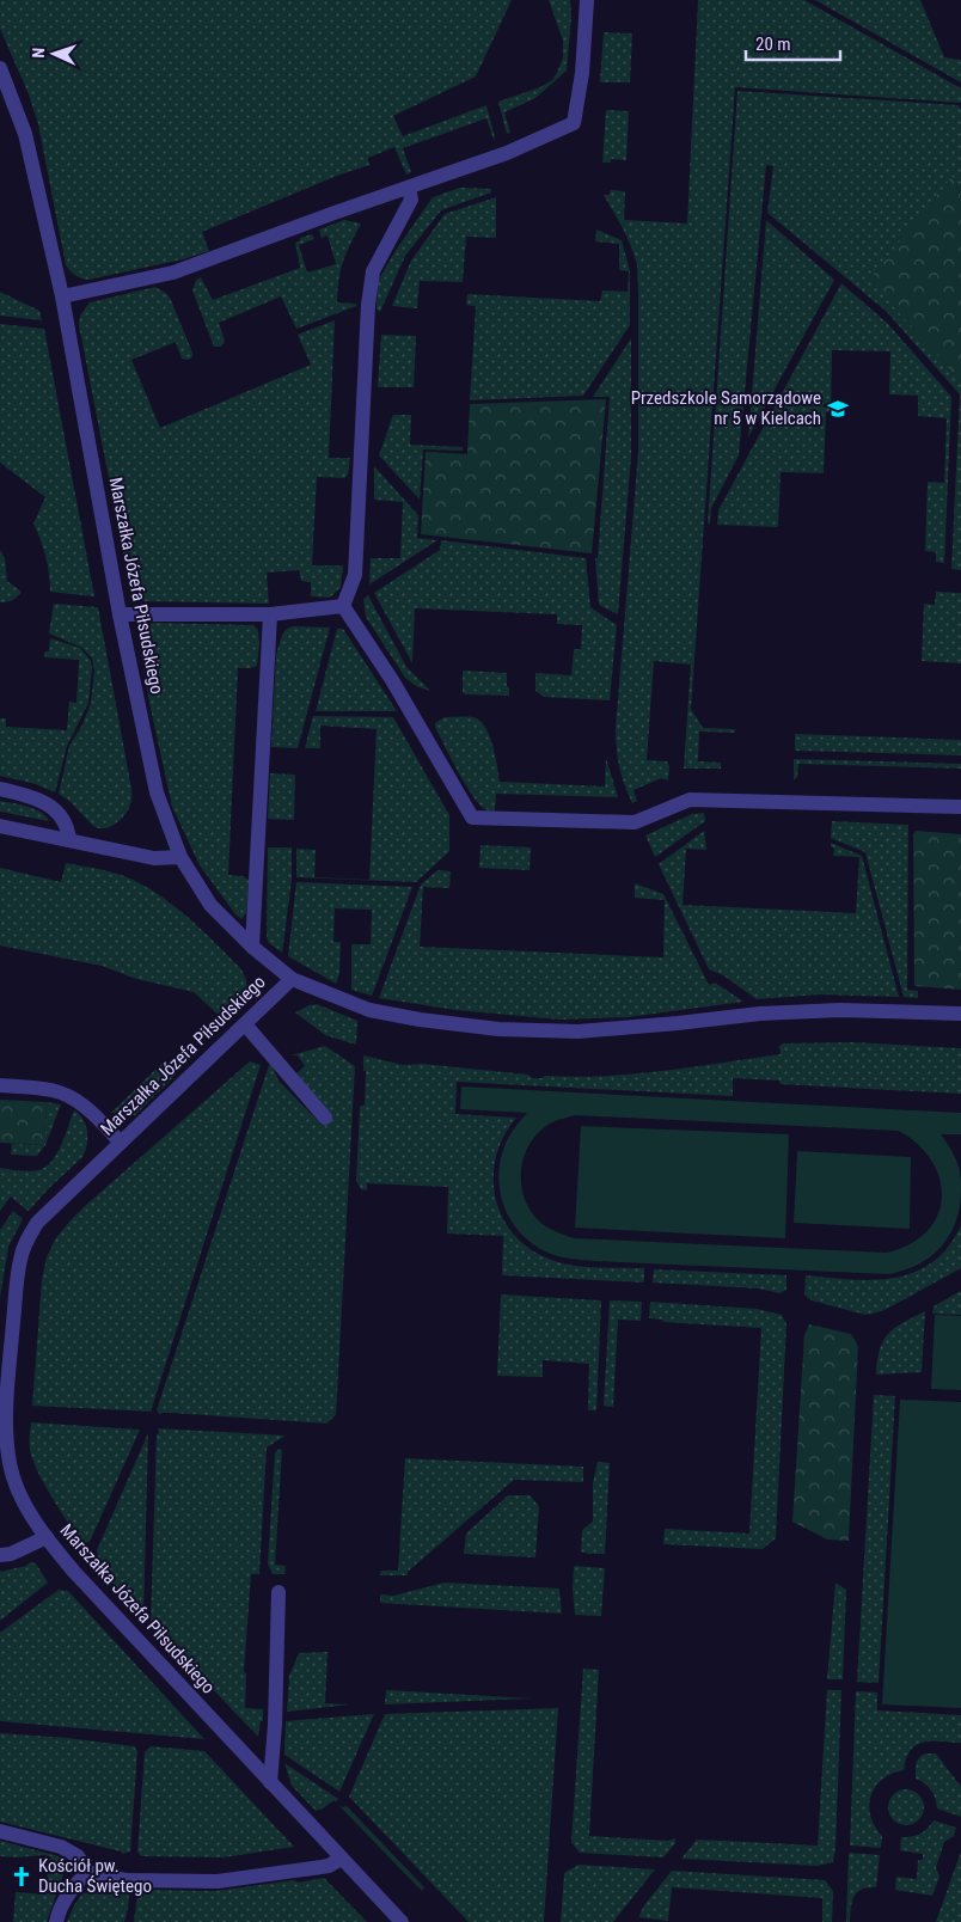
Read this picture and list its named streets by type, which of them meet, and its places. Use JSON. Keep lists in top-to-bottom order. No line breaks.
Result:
{"streets":{"street":["Marszałka Józefa Piłsudskiego"]},"places":{"school or university":["Przedszkole Samorządowe nr 5 w Kielcach"],"church":["Kościół pw. Ducha Świętego"]},"scale_bar":"20 m","north":"left"}
